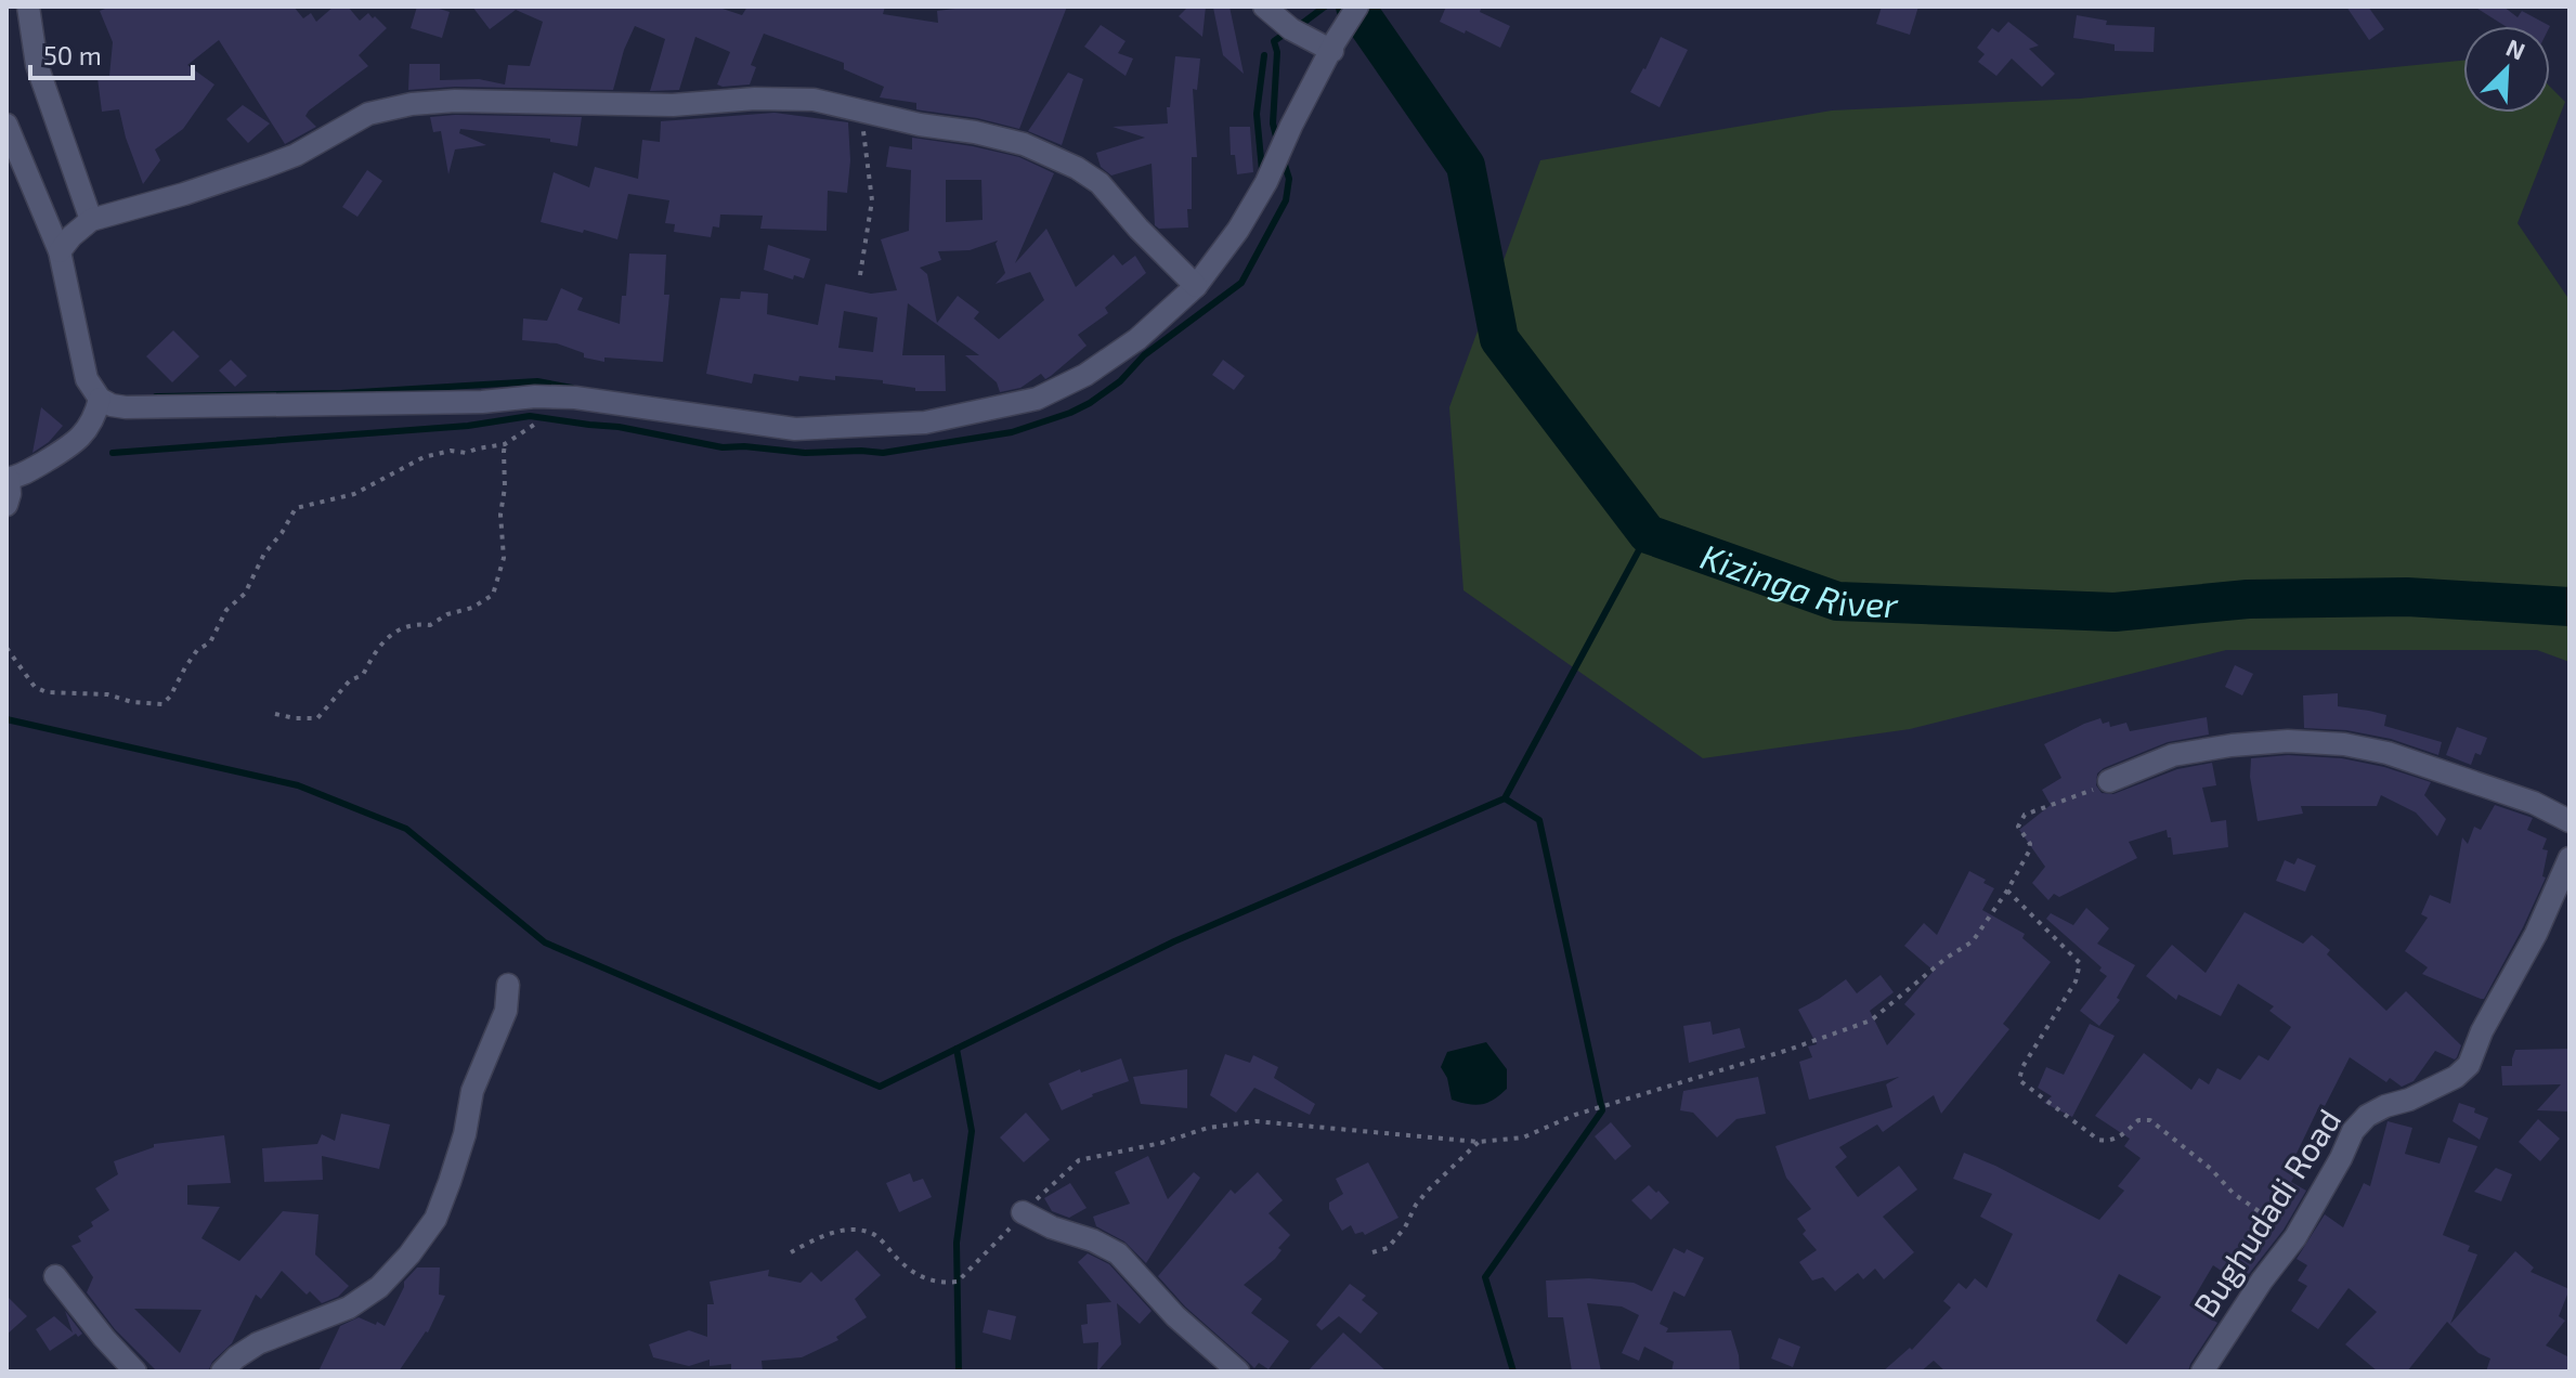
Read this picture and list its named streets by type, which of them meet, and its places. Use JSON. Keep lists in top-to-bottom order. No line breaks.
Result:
{"streets":{"street":["Bughudadi Road"]},"water":["Kizinga River"],"scale_bar":"50 m","north":"top right"}
